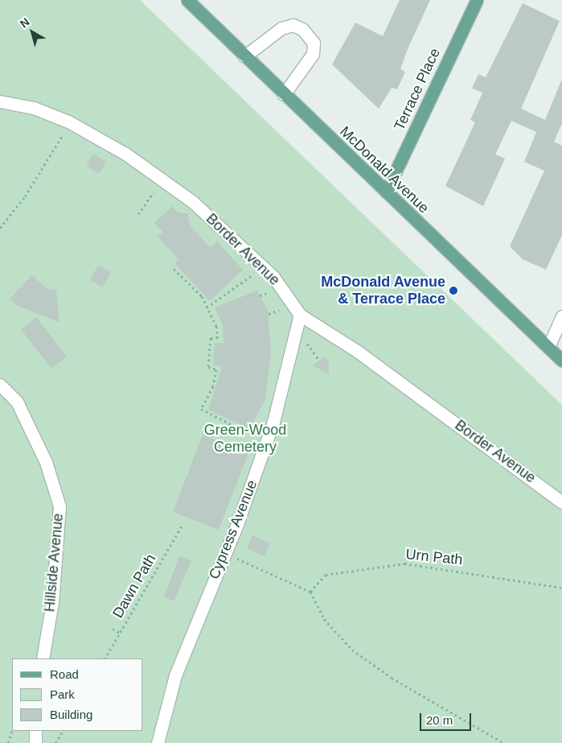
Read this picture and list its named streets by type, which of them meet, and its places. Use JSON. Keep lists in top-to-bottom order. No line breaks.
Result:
{"streets":{"main road":["Terrace Place","McDonald Avenue"],"street":["Border Avenue","Cypress Avenue","Hillside Avenue"],"path":["Urn Path","Dawn Path"]},"crossings":[["Terrace Place","McDonald Avenue"],["Border Avenue","Cypress Avenue"]],"parks":["Green-Wood Cemetery"],"places":["McDonald Avenue & Terrace Place"],"legend":["Road","Park","Building"],"scale_bar":"20 m","north":"top left"}
